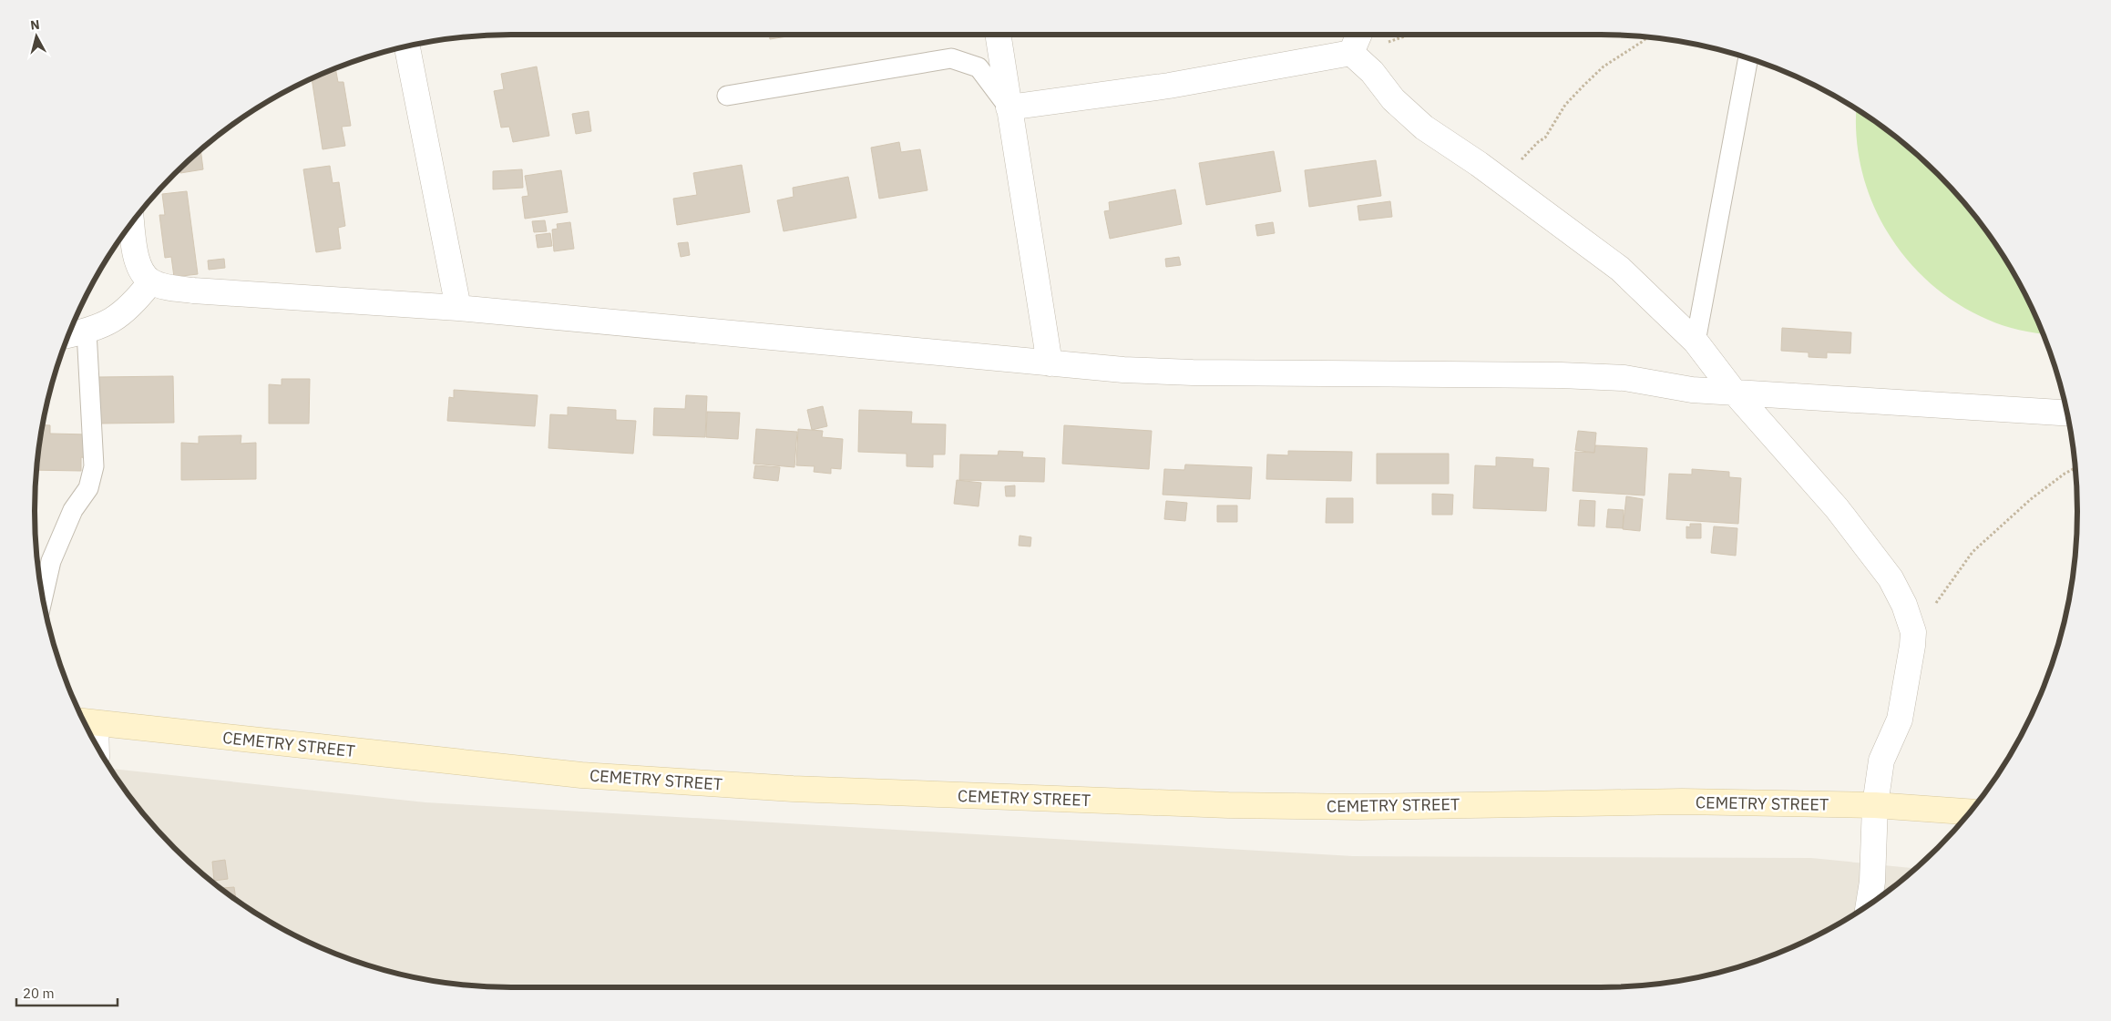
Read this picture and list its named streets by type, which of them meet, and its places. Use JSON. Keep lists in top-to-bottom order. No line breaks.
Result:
{"streets":{"street":["CEMETRY STREET"]},"scale_bar":"20 m","north":"top"}
